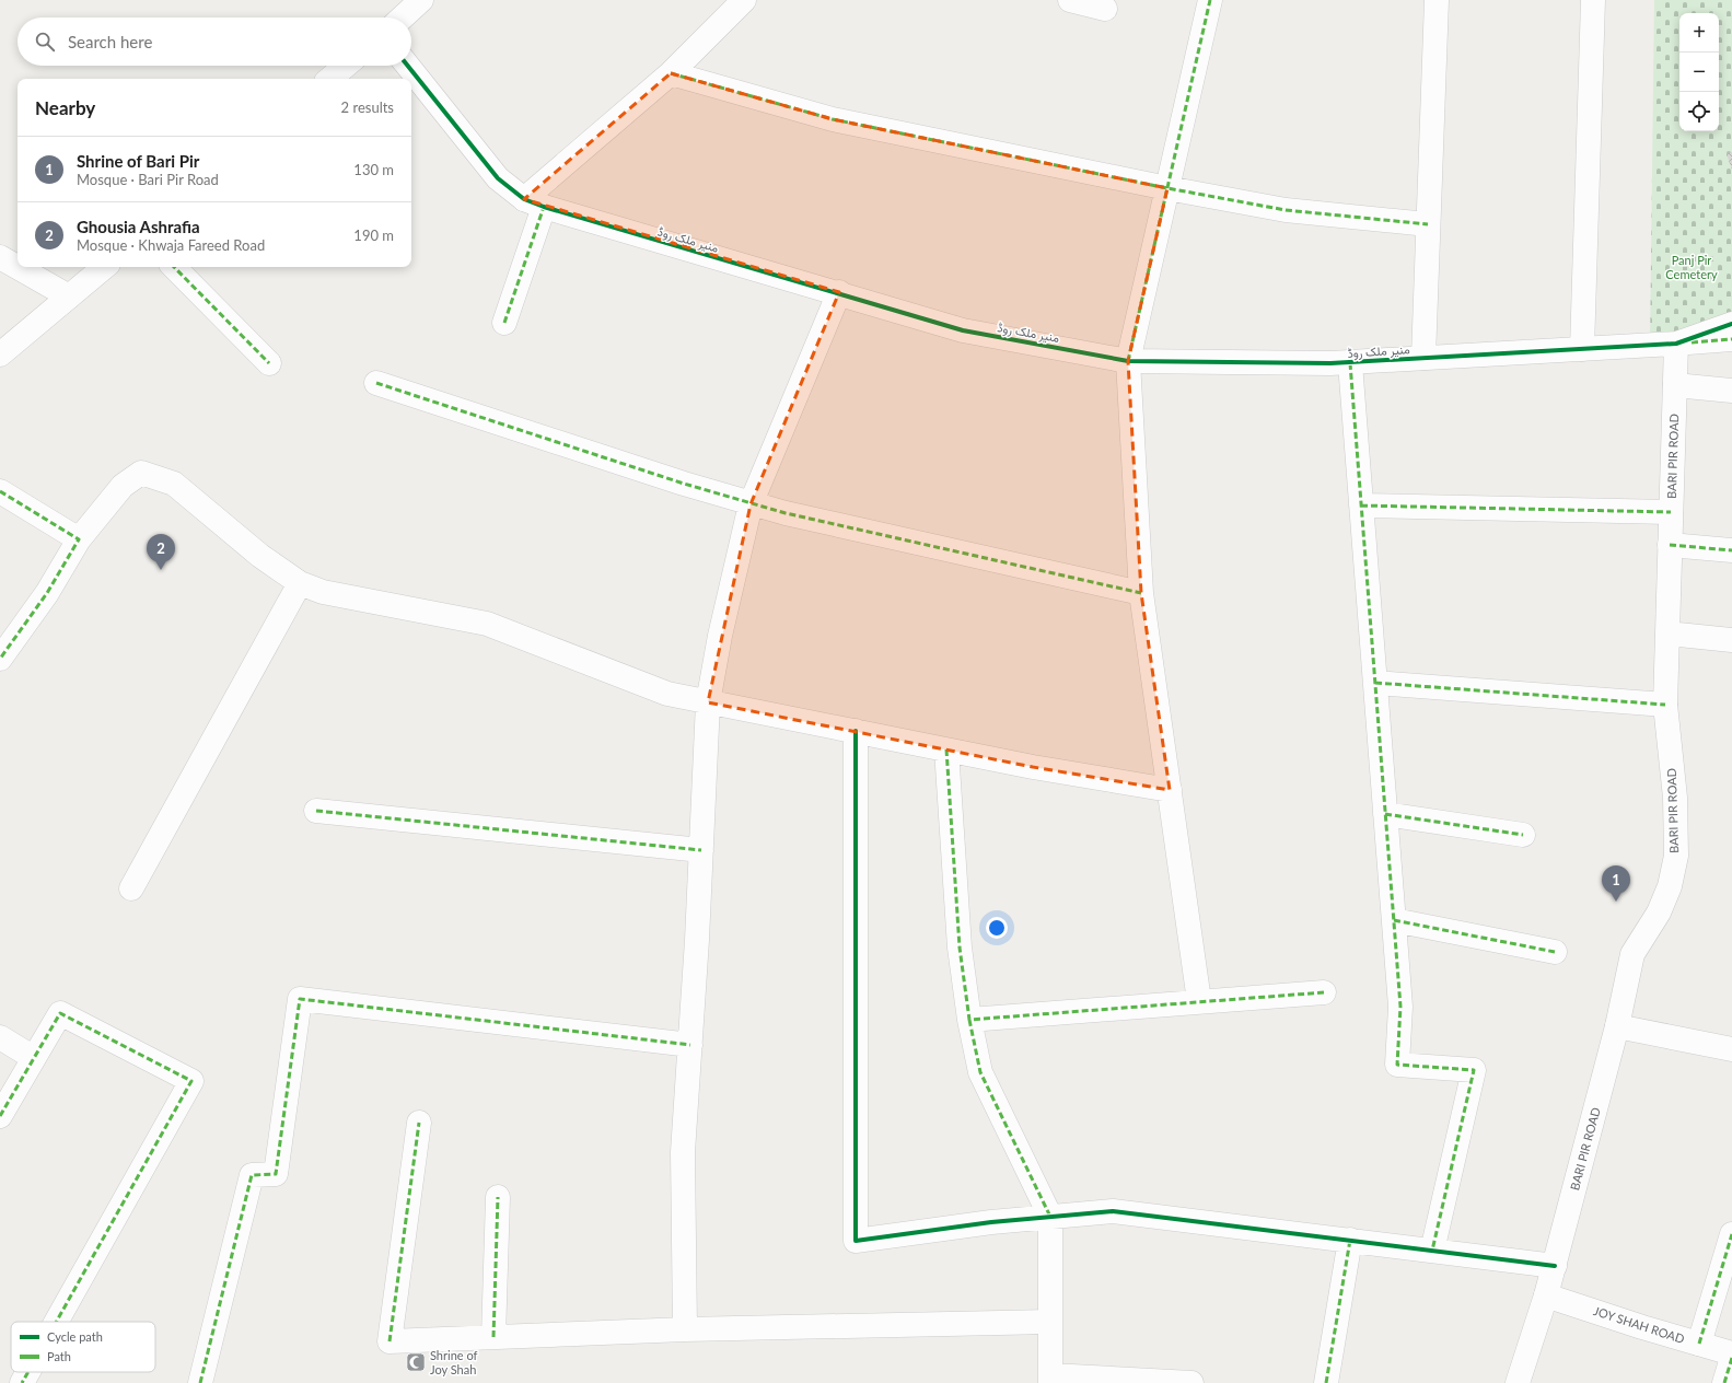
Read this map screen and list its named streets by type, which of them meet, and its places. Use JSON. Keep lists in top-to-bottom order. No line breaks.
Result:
{"streets":{"street":["منیر ملک روڈ","BARI PIR ROAD","JOY SHAH ROAD"]},"crossings":[["منیر ملک روڈ","BARI PIR ROAD"],["BARI PIR ROAD","JOY SHAH ROAD"]],"parks":["Panj Pir Cemetery"],"places":{"mosque":["Shrine of Joy Shah"]},"legend":["Cycle path","Path"],"page":{"map_buttons":["+","−"],"search":"Search here","heading":["Nearby","2 results"],"list":[{"mark":"1","name":"Shrine of Bari Pir","note":"Mosque · Bari Pir Road","value":"130 m"},{"mark":"2","name":"Ghousia Ashrafia","note":"Mosque · Khwaja Fareed Road","value":"190 m"}],"pins":["2","1"]}}
